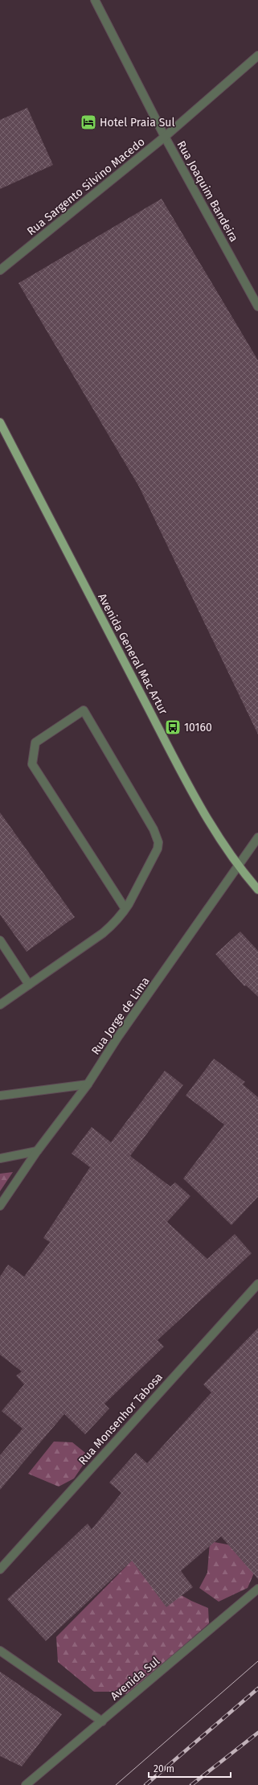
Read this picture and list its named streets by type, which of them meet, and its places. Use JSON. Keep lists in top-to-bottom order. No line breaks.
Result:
{"streets":{"main road":["Avenida General Mac Artur"],"street":["Rua Sargento Silvino Macedo","Rua Joaquim Bandeira","Rua Jorge de Lima","Rua Monsenhor Tabosa","Avenida Sul"]},"crossings":[["Rua Sargento Silvino Macedo","Rua Joaquim Bandeira"],["Avenida General Mac Artur","Rua Jorge de Lima"]],"places":{"hotel":["Hotel Praia Sul"],"bus stop":["10160"]},"scale_bar":"20 m"}
